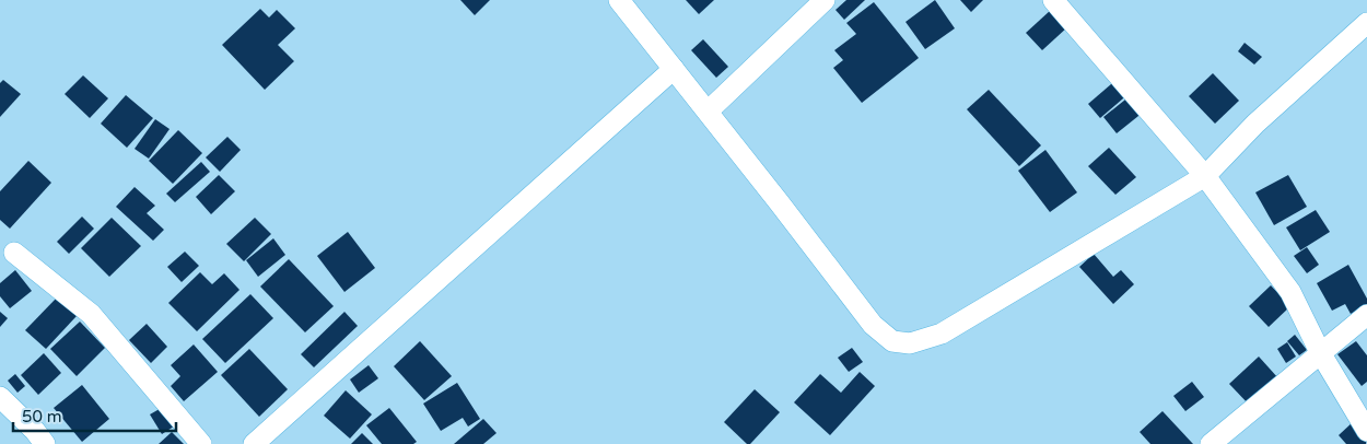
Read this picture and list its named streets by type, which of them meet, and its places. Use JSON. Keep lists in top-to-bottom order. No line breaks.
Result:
{"scale_bar":"50 m"}
